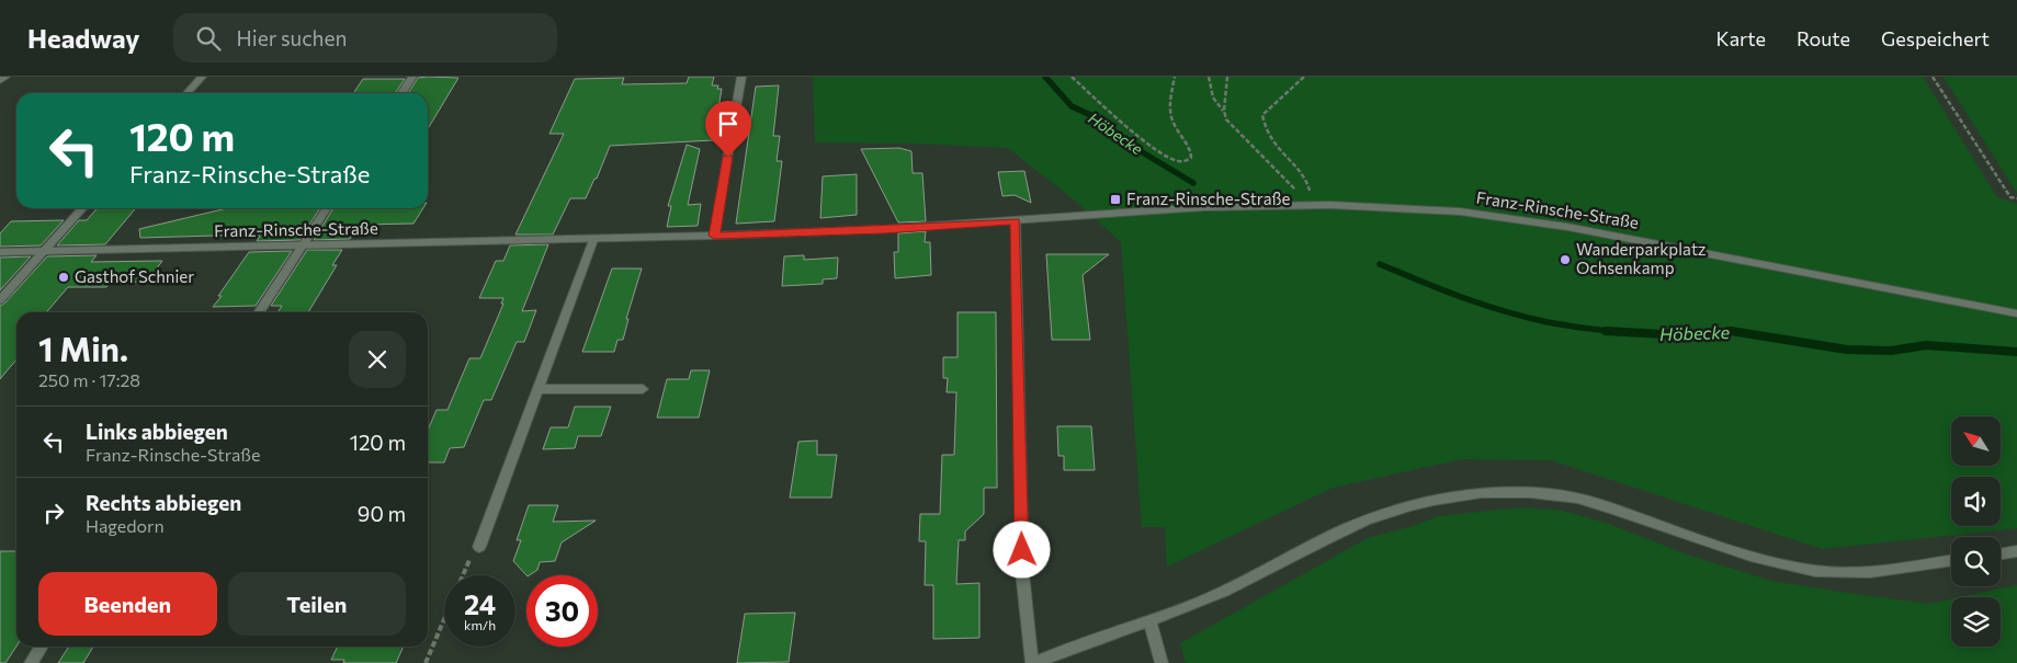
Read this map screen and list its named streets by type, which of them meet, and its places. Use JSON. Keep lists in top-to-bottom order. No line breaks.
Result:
{"streets":{"street":["Franz-Rinsche-Straße"]},"water":["Höbecke"],"places":{"transit":["Franz-Rinsche-Straße"],"other":["Wanderparkplatz Ochsenkamp","Gasthof Schnier"]},"north":"top left","page":{"header":"Headway","search":"Hier suchen","nav":["Karte","Route","Gespeichert"],"turn":["120 m","Franz-Rinsche-Straße"],"heading":["1 Min.","250 m · 17:28"],"list":[{"name":"Links abbiegen","note":"Franz-Rinsche-Straße","value":"120 m"},{"name":"Rechts abbiegen","note":"Hagedorn","value":"90 m"}],"buttons":["Beenden","Teilen"],"speed":"24 km/h","limit":"30"}}
